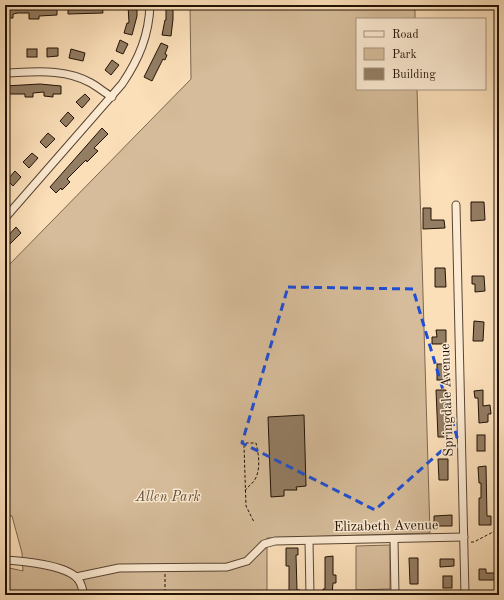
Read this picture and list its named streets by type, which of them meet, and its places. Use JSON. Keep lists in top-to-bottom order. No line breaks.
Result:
{"streets":{"street":["Springdale Avenue","Elizabeth Avenue"]},"crossings":[["Springdale Avenue","Elizabeth Avenue"]],"parks":["Allen Park"],"legend":["Road","Park","Building"]}
